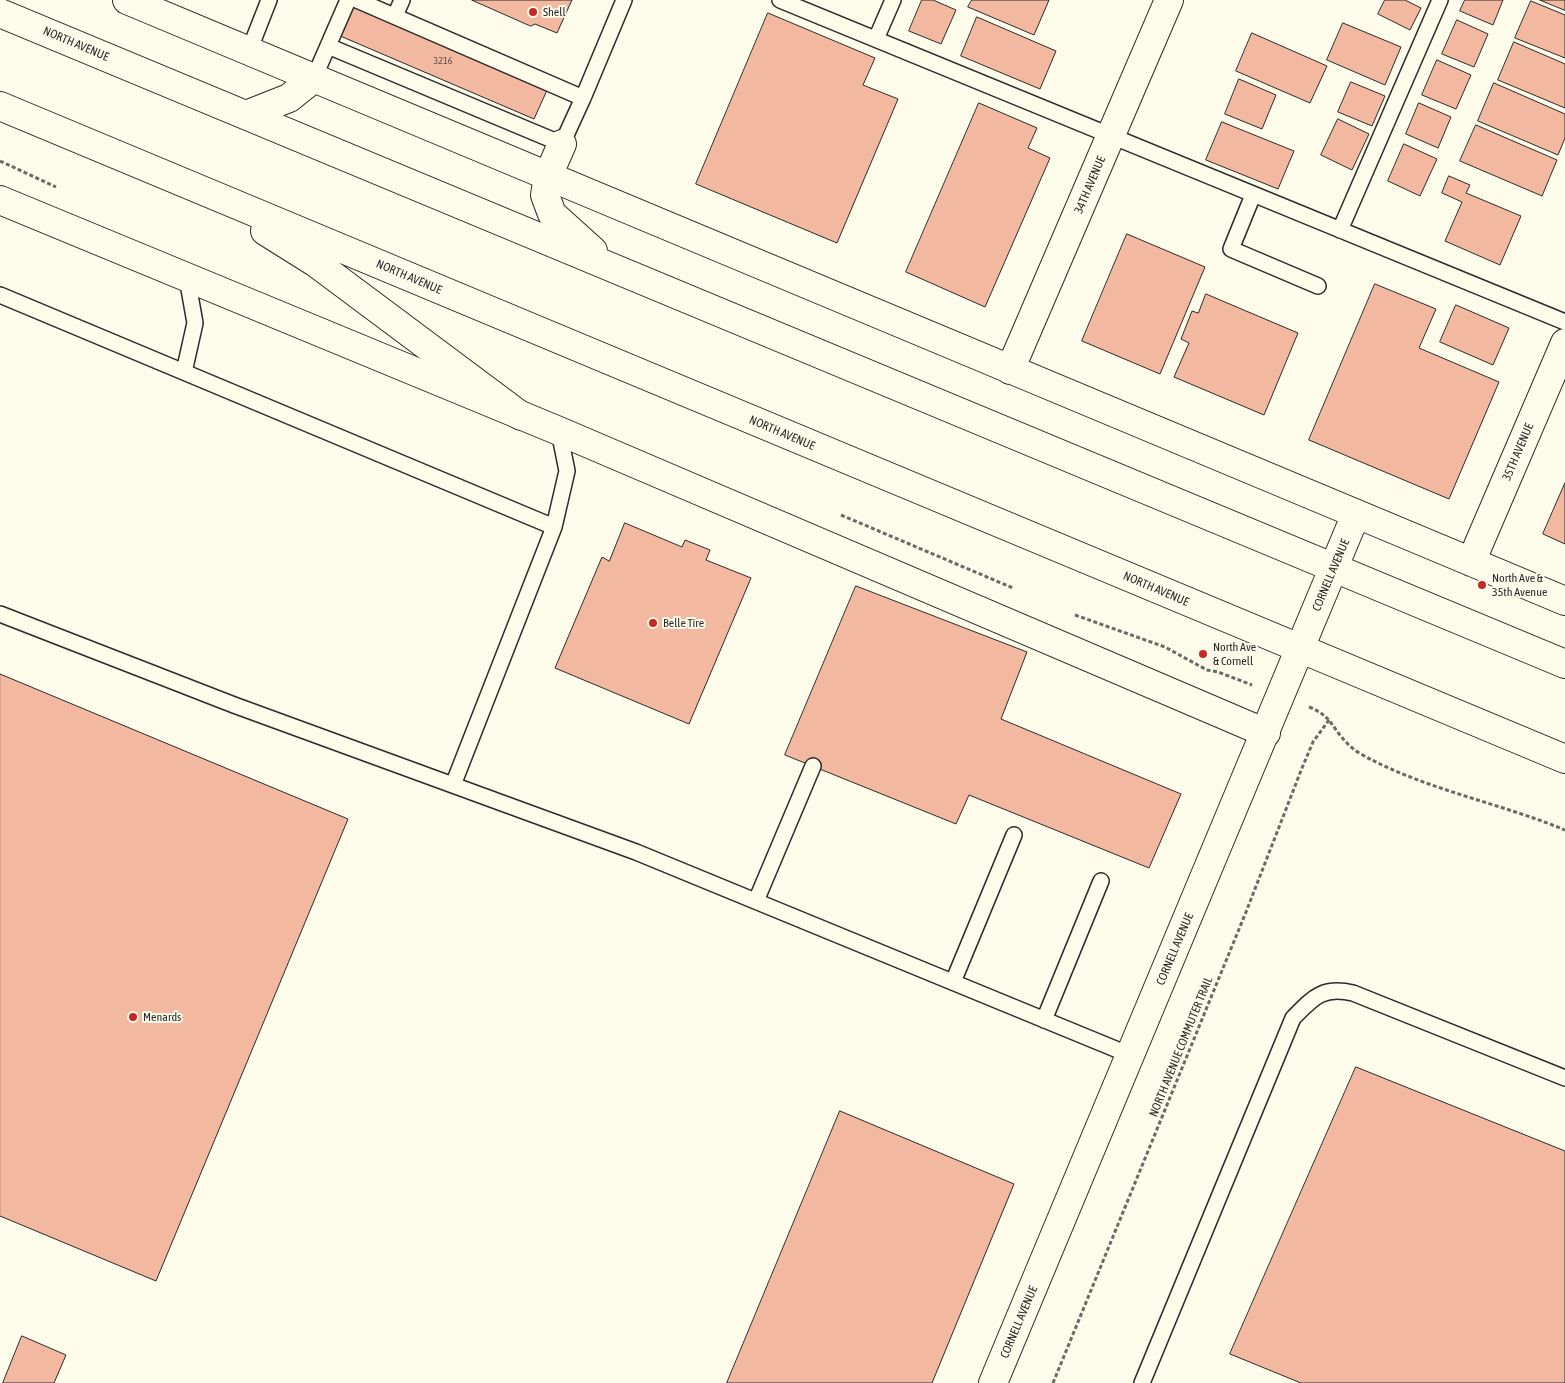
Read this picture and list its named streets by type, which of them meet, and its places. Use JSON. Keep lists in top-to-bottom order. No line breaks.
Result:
{"streets":{"street":["NORTH AVENUE","34TH AVENUE","35TH AVENUE","CORNELL AVENUE"],"path":["NORTH AVENUE COMMUTER TRAIL"]},"crossings":[["NORTH AVENUE","CORNELL AVENUE"]],"places":["Shell","North Ave & 35th Avenue","Belle Tire","North Ave & Cornell","Menards"],"house_numbers":["3216"]}
